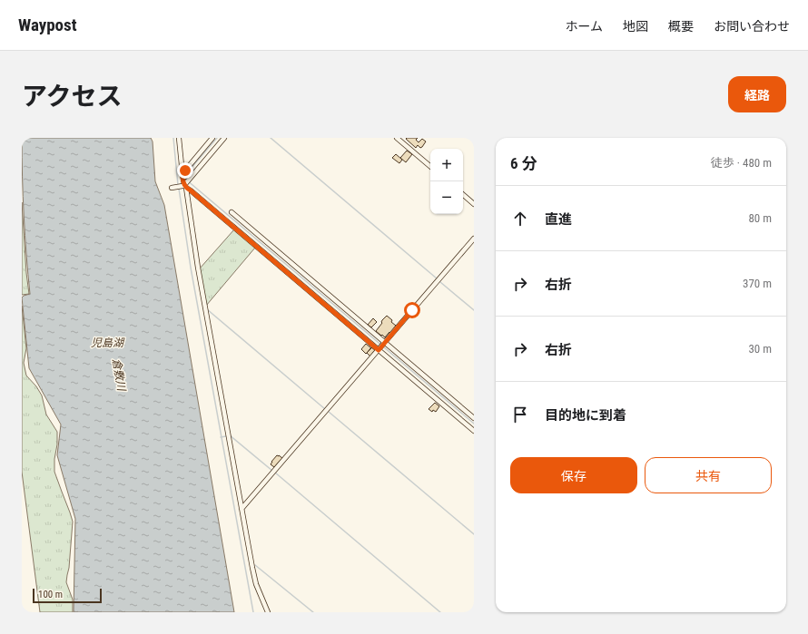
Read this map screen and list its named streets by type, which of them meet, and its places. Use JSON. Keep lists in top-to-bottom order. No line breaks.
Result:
{"water":["児島湖","倉敷川"],"scale_bar":"100 m","page":{"header":"Waypost","nav":["ホーム","地図","概要","お問い合わせ"],"title":"アクセス","buttons":["経路",["保存","共有"]],"heading":["6 分","徒歩 · 480 m"],"map_buttons":["+","−"],"list":[["直進","80 m"],["右折","370 m"],["右折","30 m"],"目的地に到着"],"scale":"100 m"}}
